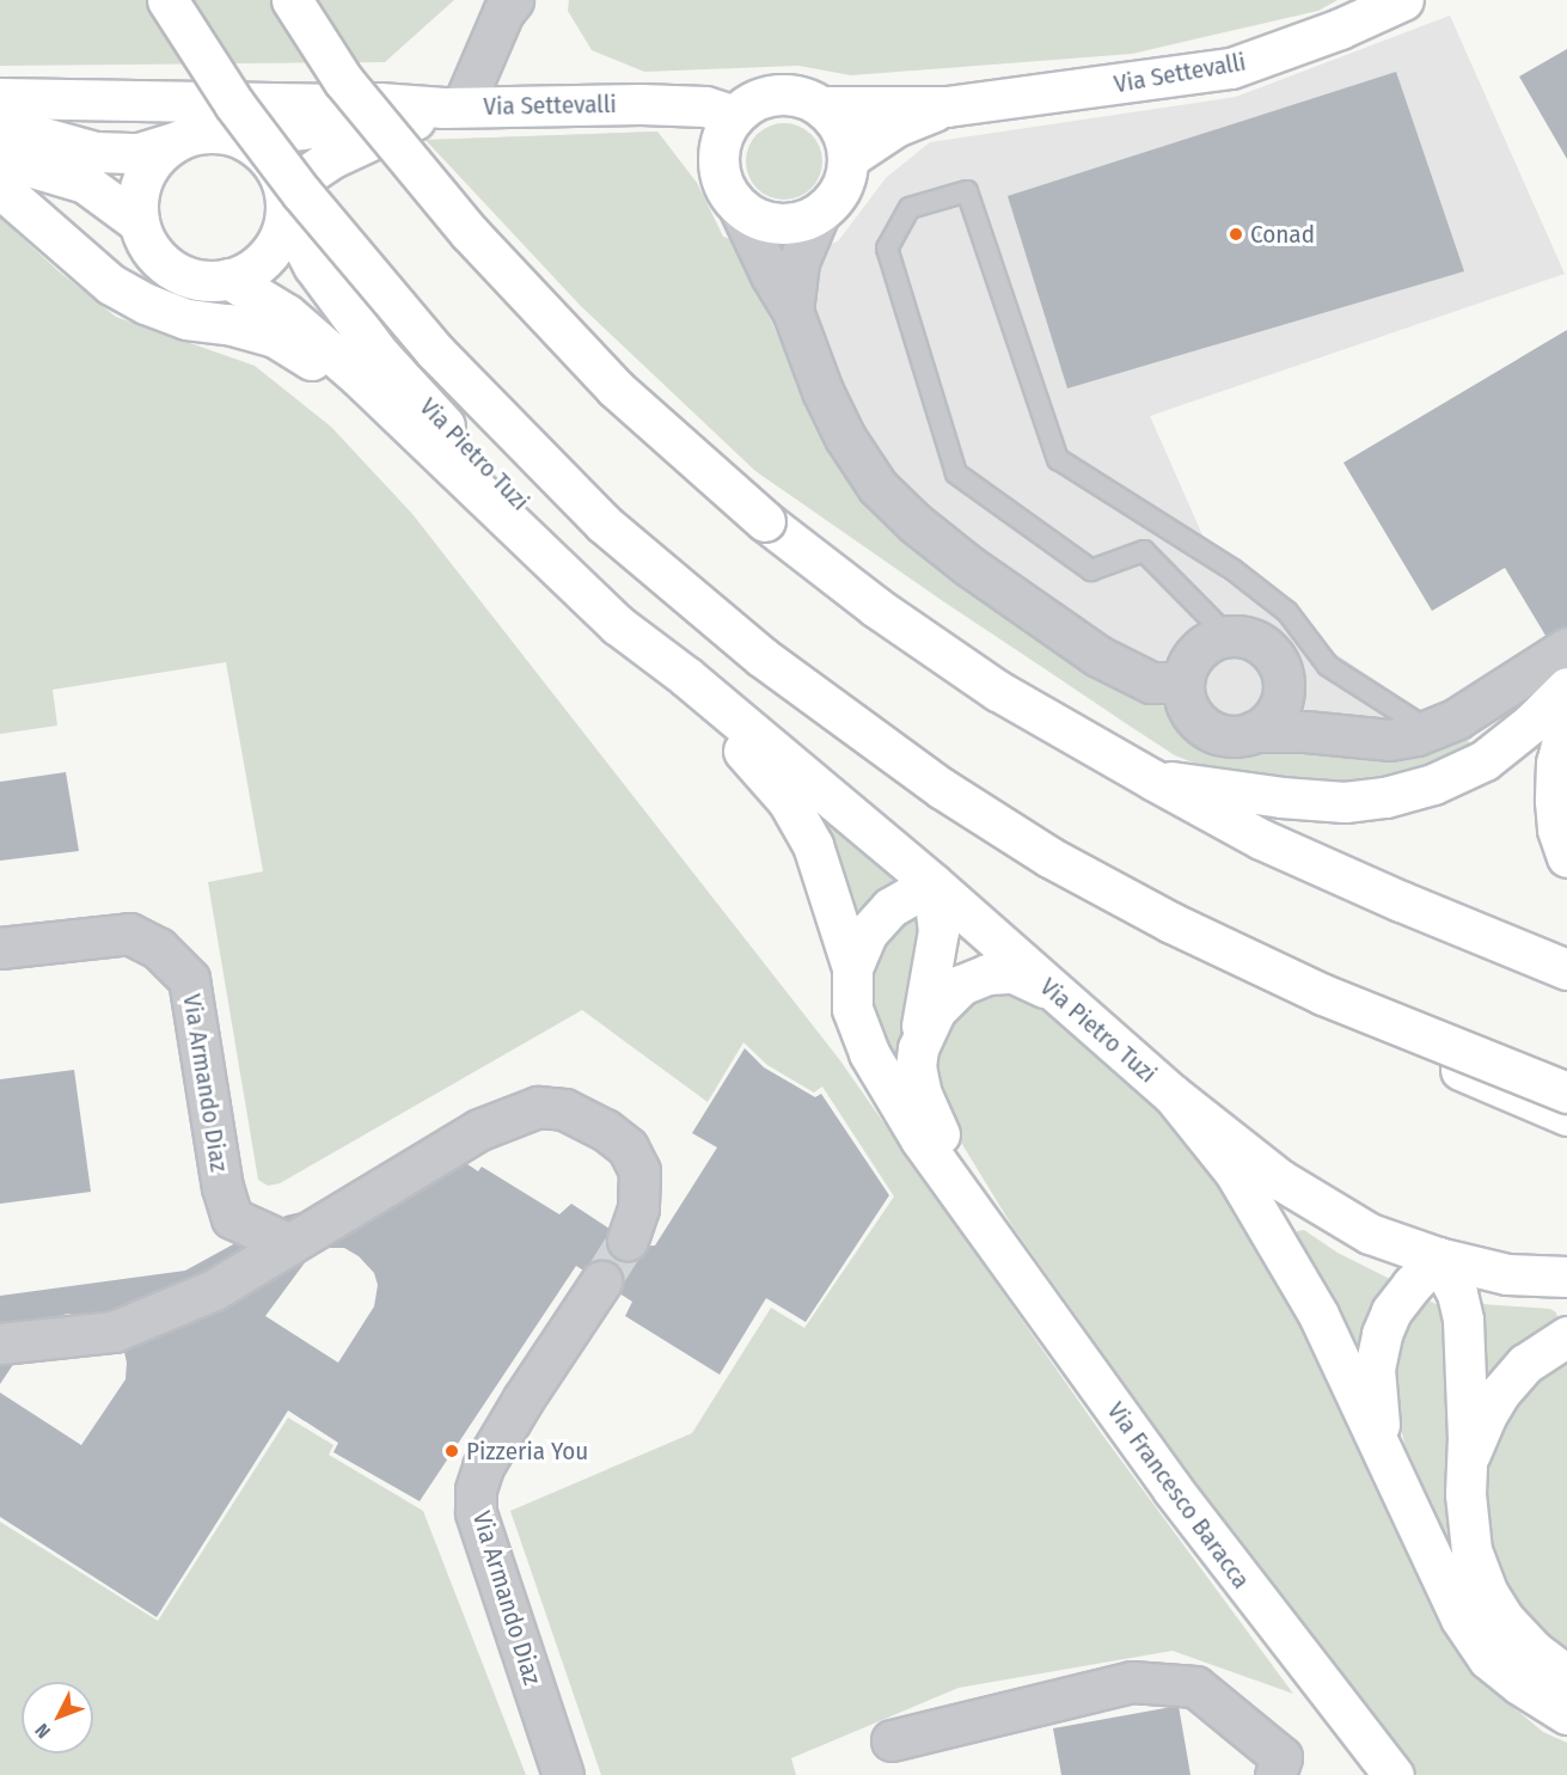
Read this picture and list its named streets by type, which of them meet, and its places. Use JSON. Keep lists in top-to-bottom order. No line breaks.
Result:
{"streets":{"main road":["Via Settevalli","Via Pietro Tuzi","Via Francesco Baracca"],"street":["Via Armando Diaz"]},"crossings":[["Via Settevalli","Via Pietro Tuzi"]],"places":["Conad","Pizzeria You"],"north":"bottom left"}
